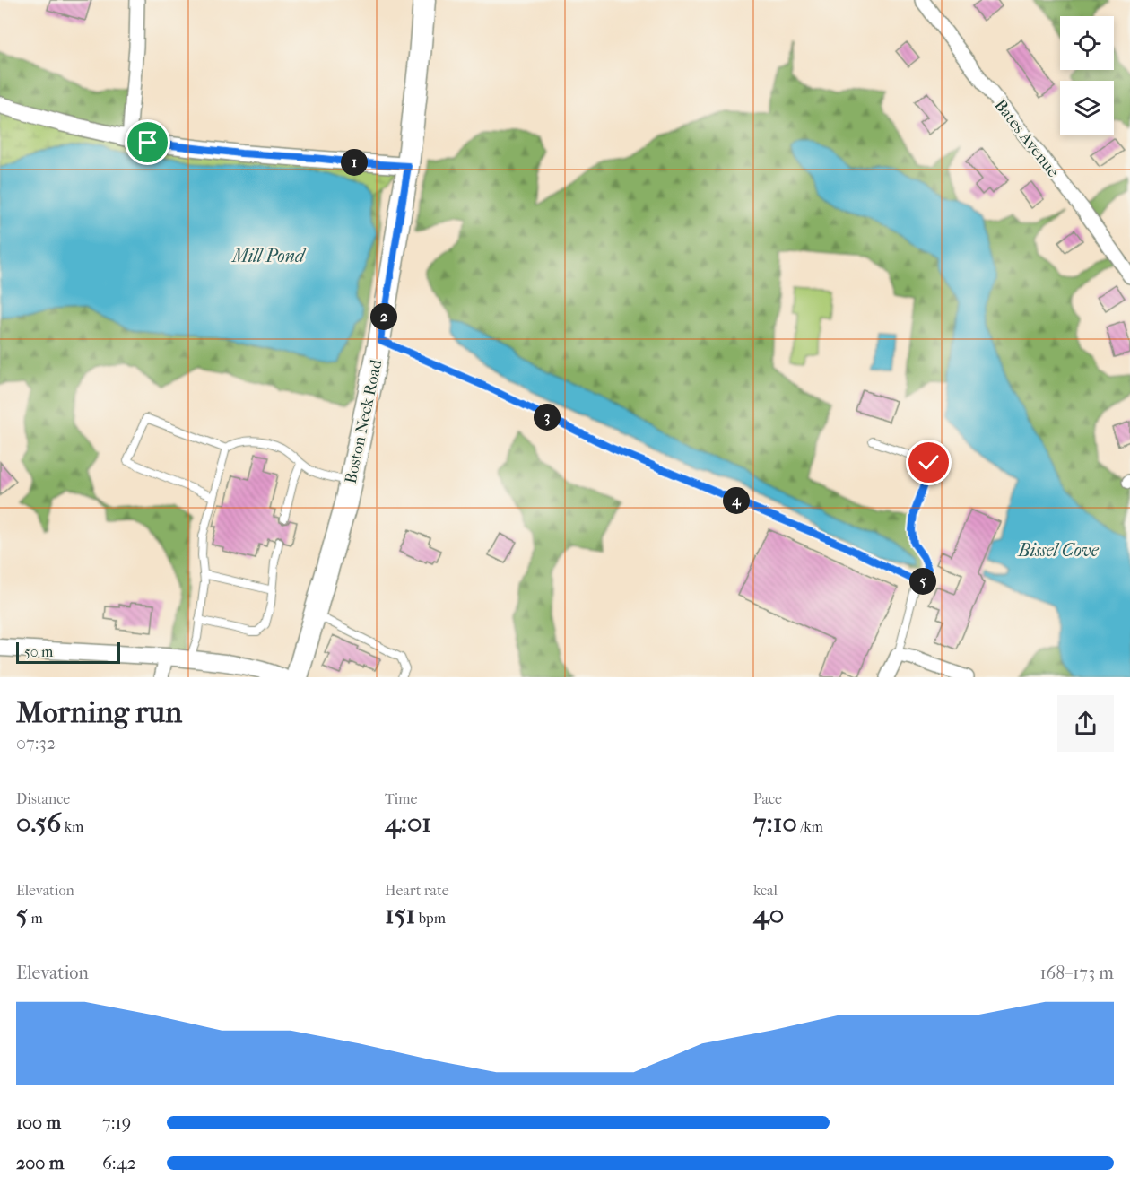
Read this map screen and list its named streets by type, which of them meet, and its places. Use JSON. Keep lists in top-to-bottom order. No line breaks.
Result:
{"streets":{"main road":["Boston Neck Road"],"street":["Bates Avenue"]},"water":["Mill Pond","Bissel Cove"],"scale_bar":"50 m","page":{"pins":["1","2","3","4","5"],"scale":"50 m","heading":["Morning run","07:32"],"stats":[["Distance","0.56 km"],["Time","4:01"],["Pace","7:10 /km"],["Elevation","5 m"],["Heart rate","151 bpm"],["kcal","40"]],"chart":["Elevation","168–173 m"],"list":[{"name":"100 m","note":"7:19"},{"name":"200 m","note":"6:42"}]}}
